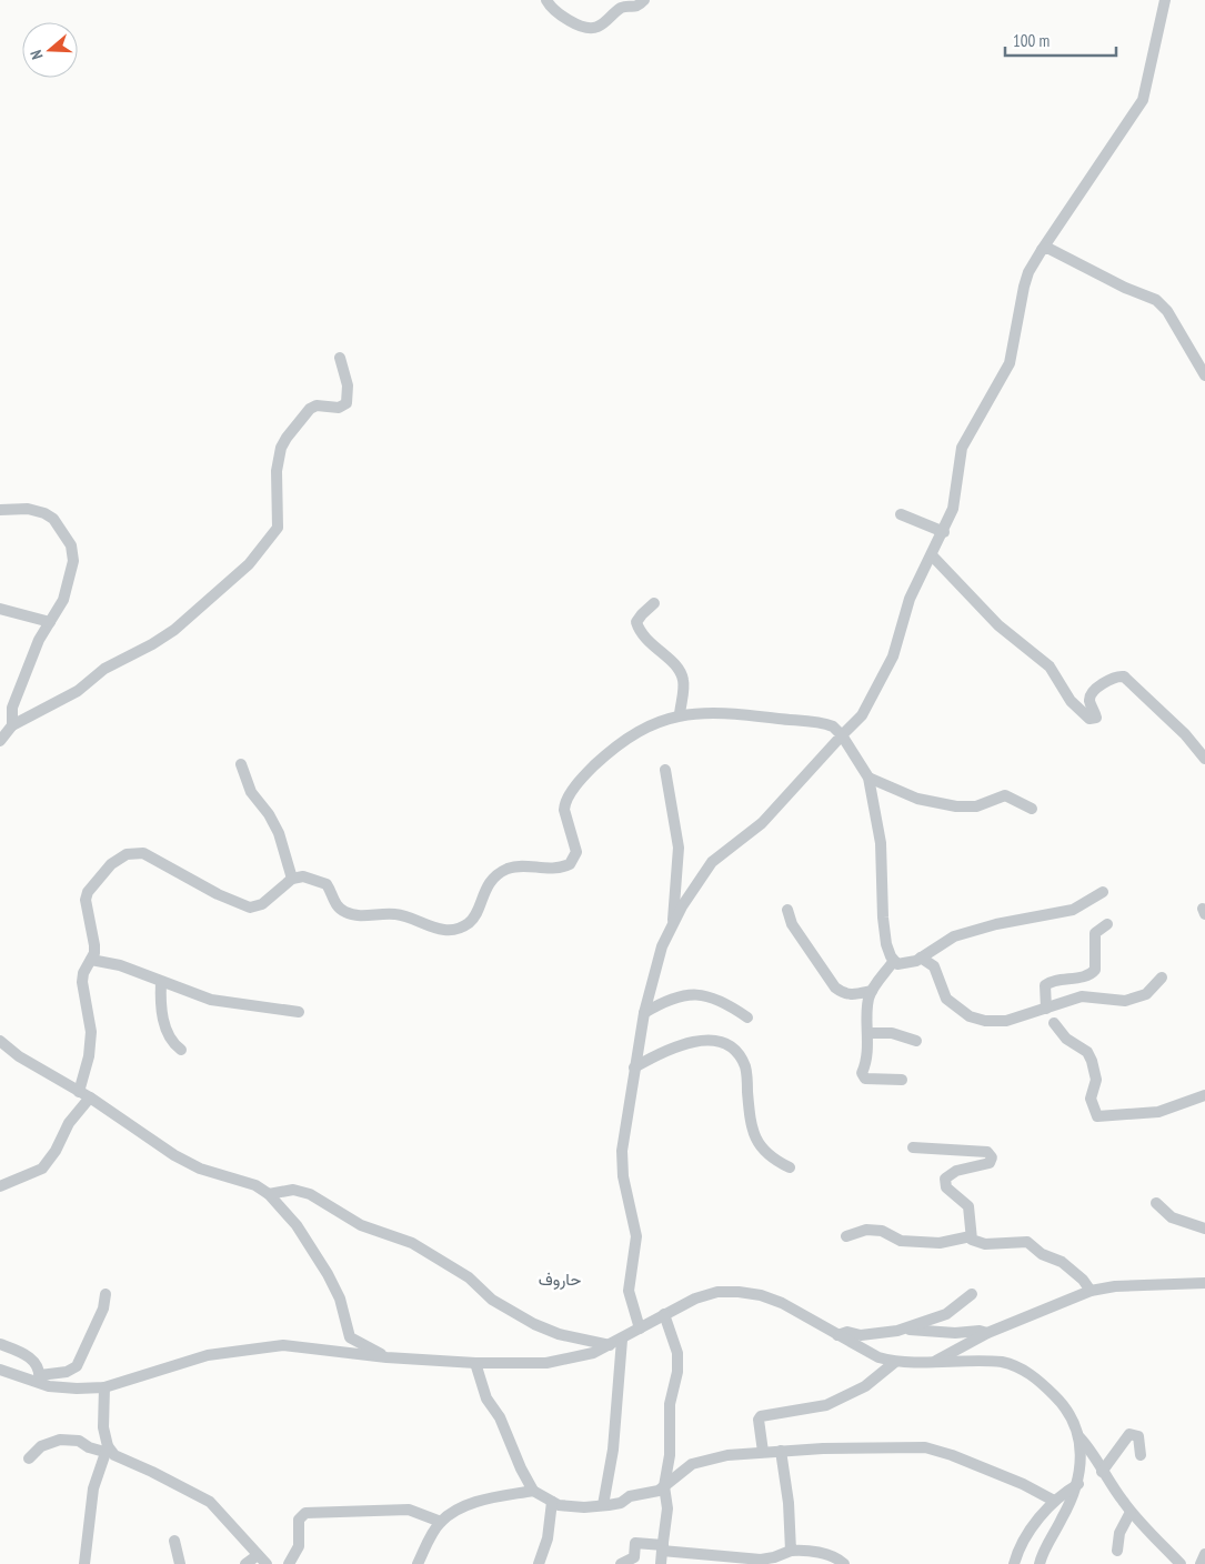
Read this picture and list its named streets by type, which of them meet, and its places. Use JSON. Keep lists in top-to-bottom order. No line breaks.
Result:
{"districts":["حاروف"],"scale_bar":"100 m","north":"left"}
